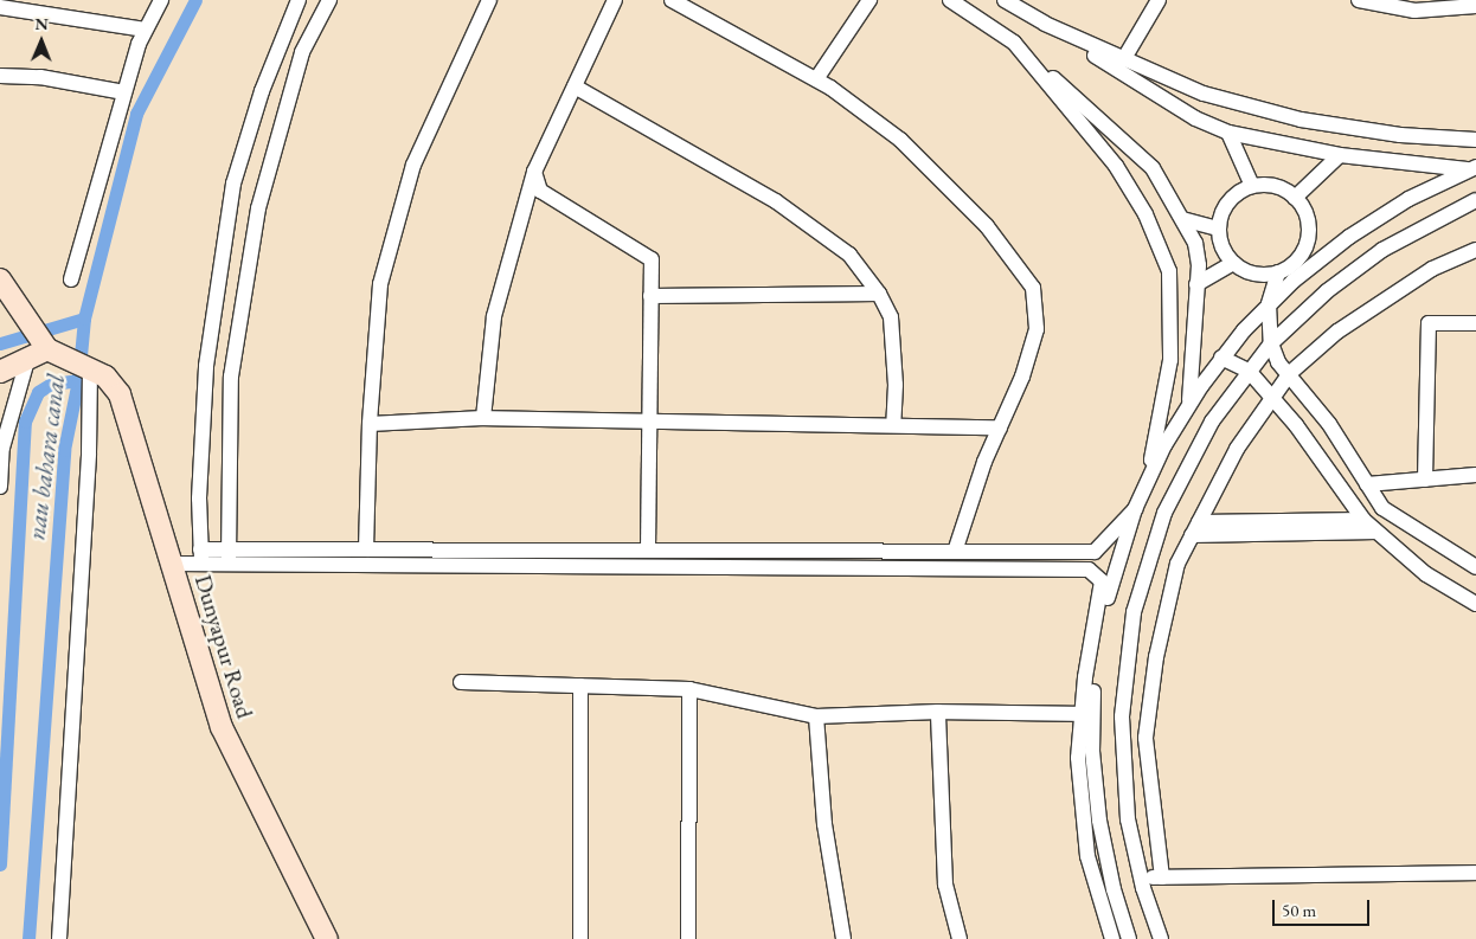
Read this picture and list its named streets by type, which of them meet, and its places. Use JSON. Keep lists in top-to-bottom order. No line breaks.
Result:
{"streets":{"main road":["Dunyapur Road"]},"water":["nau bahara canal"],"scale_bar":"50 m","north":"top"}
